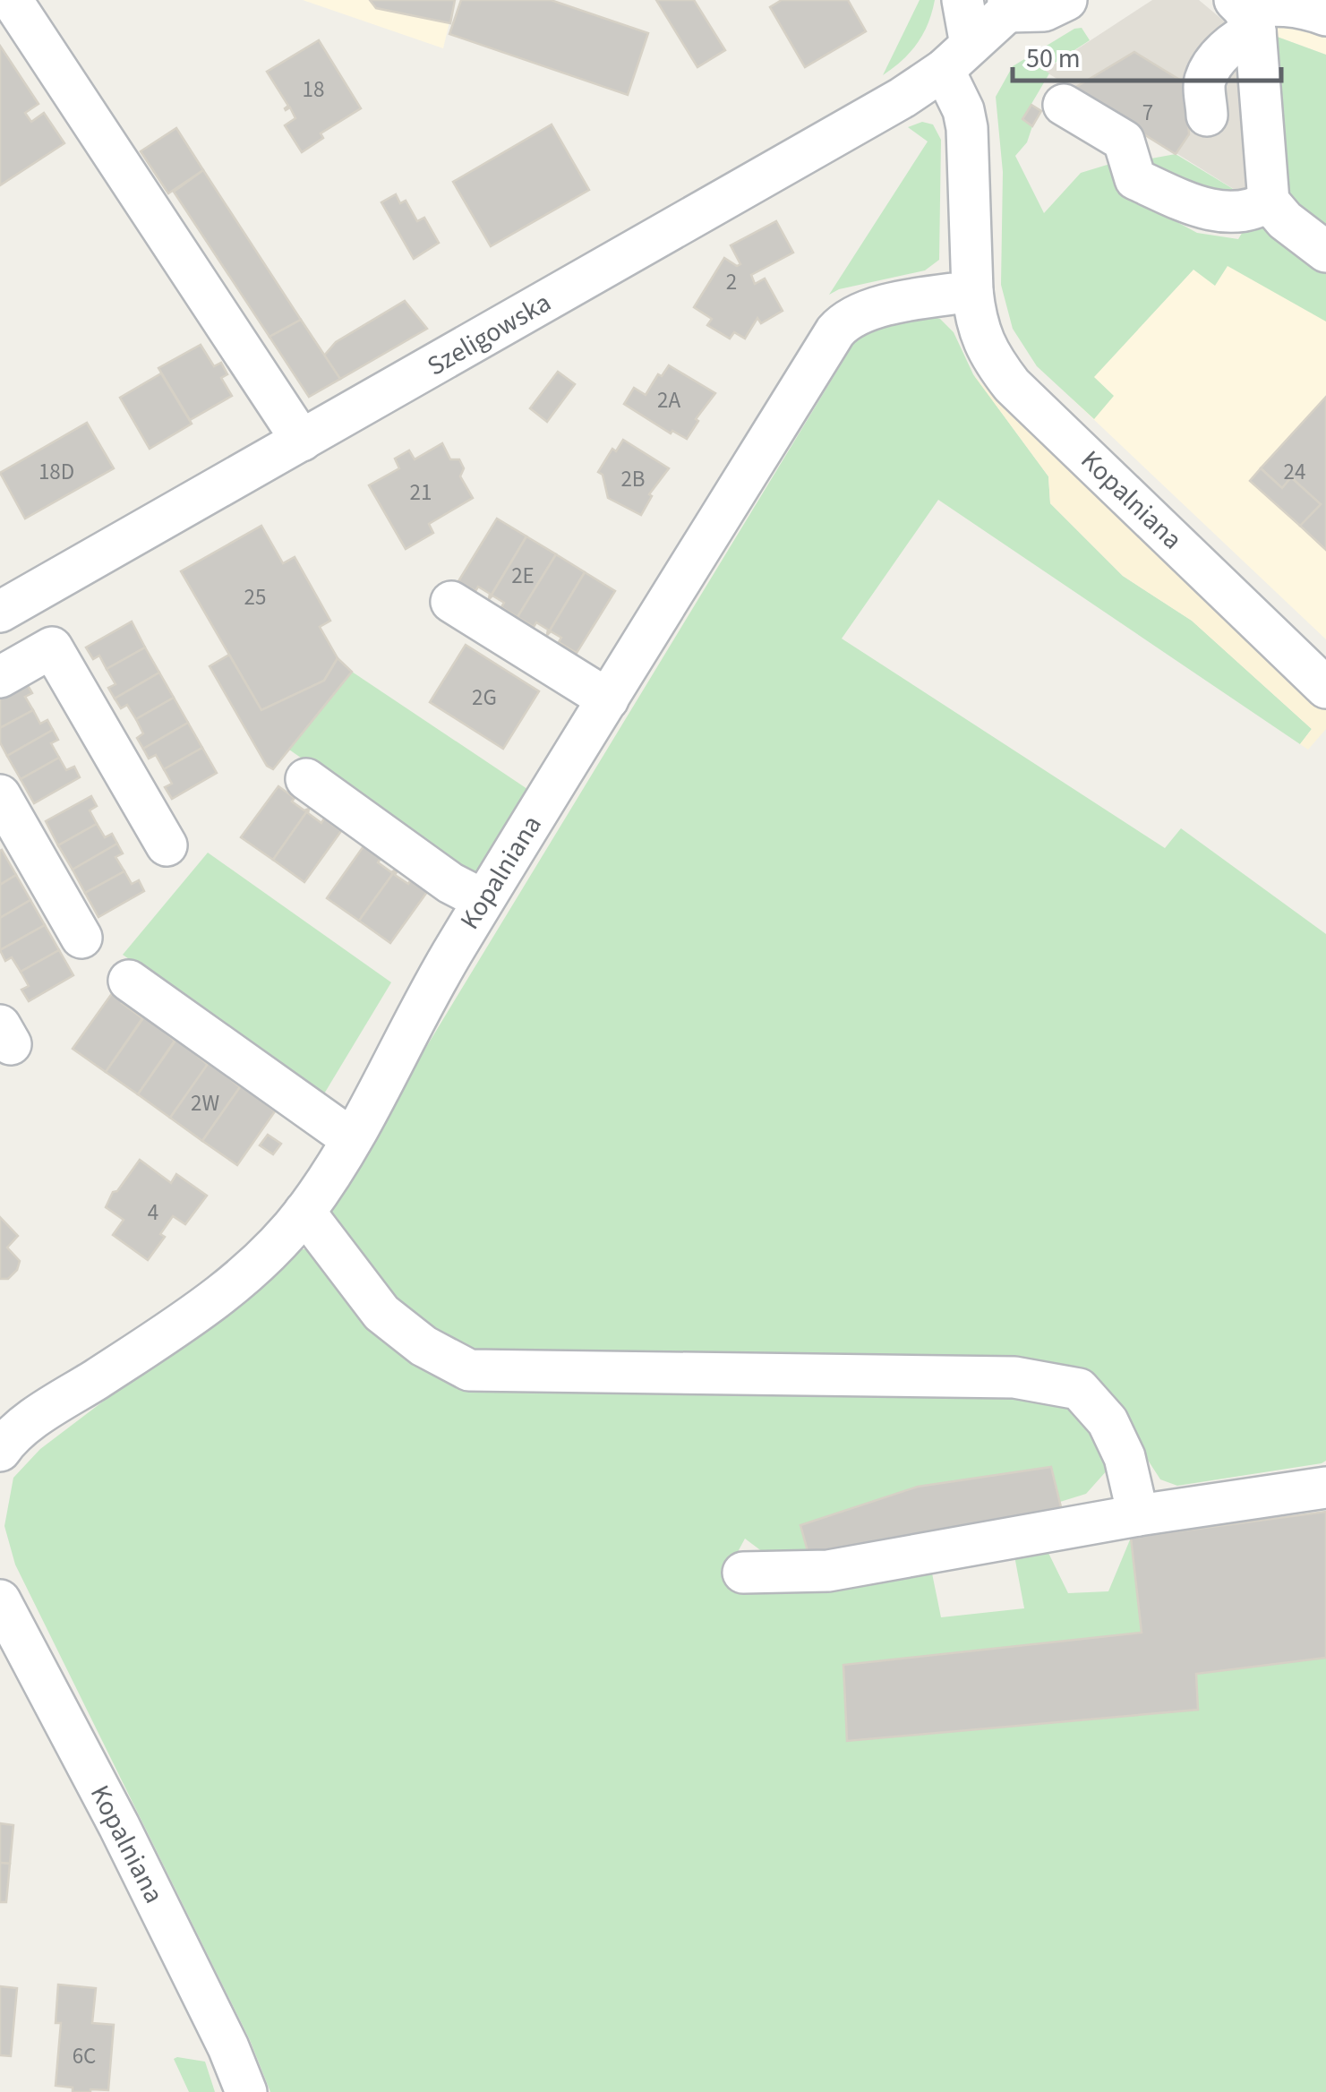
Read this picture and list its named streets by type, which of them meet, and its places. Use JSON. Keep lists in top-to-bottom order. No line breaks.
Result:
{"streets":{"street":["Szeligowska","Kopalniana"]},"crossings":[["Szeligowska","Kopalniana"]],"house_numbers":["18","7","2","2A","18D","24","2B","21","2E","25","2G","2W","4","6C"],"scale_bar":"50 m"}
